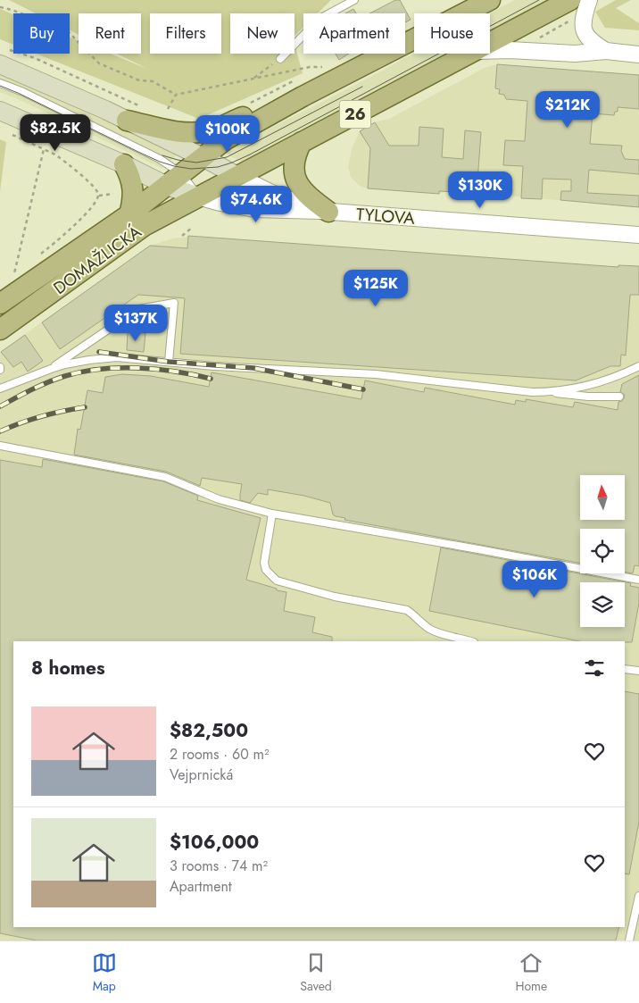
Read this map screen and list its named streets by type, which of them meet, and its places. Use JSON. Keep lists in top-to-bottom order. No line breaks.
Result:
{"streets":{"main road":["26","DOMAŽLICKÁ"],"street":["TYLOVA"]},"crossings":[["26","TYLOVA"],["26","DOMAŽLICKÁ"],["TYLOVA","DOMAŽLICKÁ"]],"north":"top","page":{"chip":["Buy","Rent","Filters","New","Apartment","House"],"price":["$212K","$82.5K","$100K","$130K","$74.6K","$125K","$137K","$106K"],"heading":"8 homes","list":[{"name":"$82,500","note":"2 rooms · 60 m² · Vejprnická"},{"name":"$106,000","note":"3 rooms · 74 m² · Apartment"}],"tabs":["Map","Saved","Home"]}}
